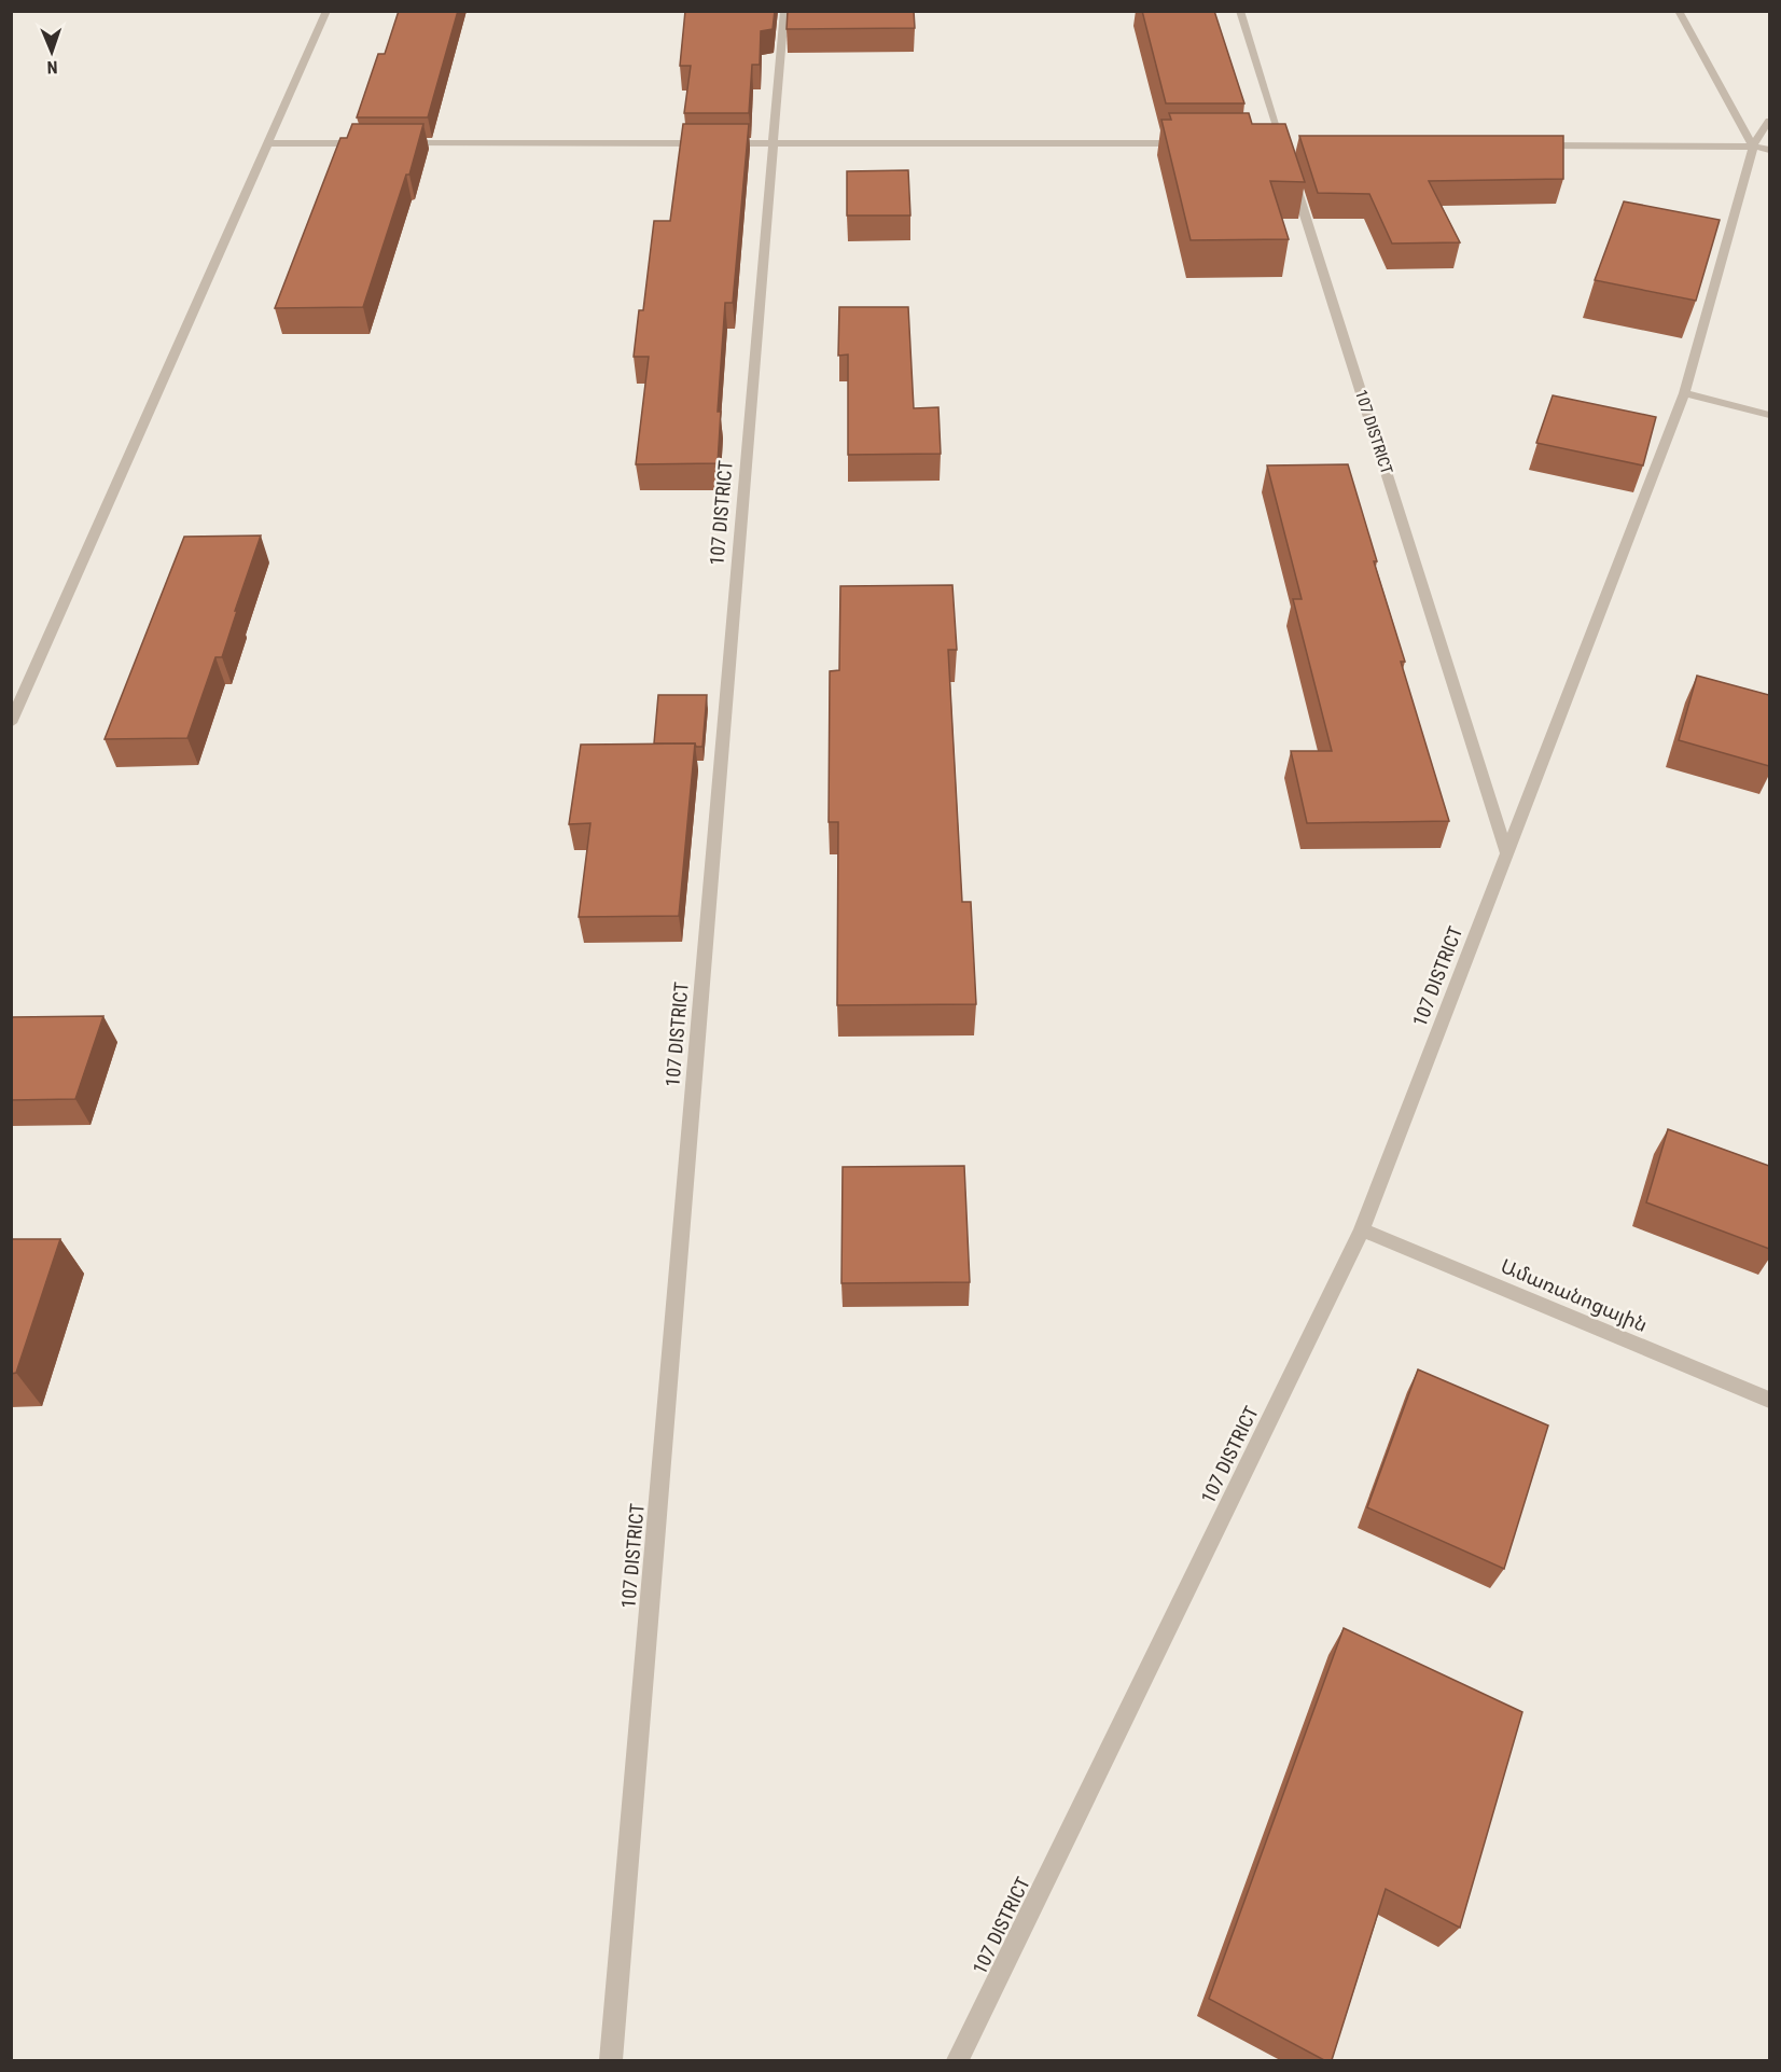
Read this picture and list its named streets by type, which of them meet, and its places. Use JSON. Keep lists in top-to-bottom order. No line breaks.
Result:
{"streets":{"street":["107 DISTRICT","Ամառանոցային"]},"crossings":[["107 DISTRICT","Ամառանոցային"]],"north":"bottom"}
